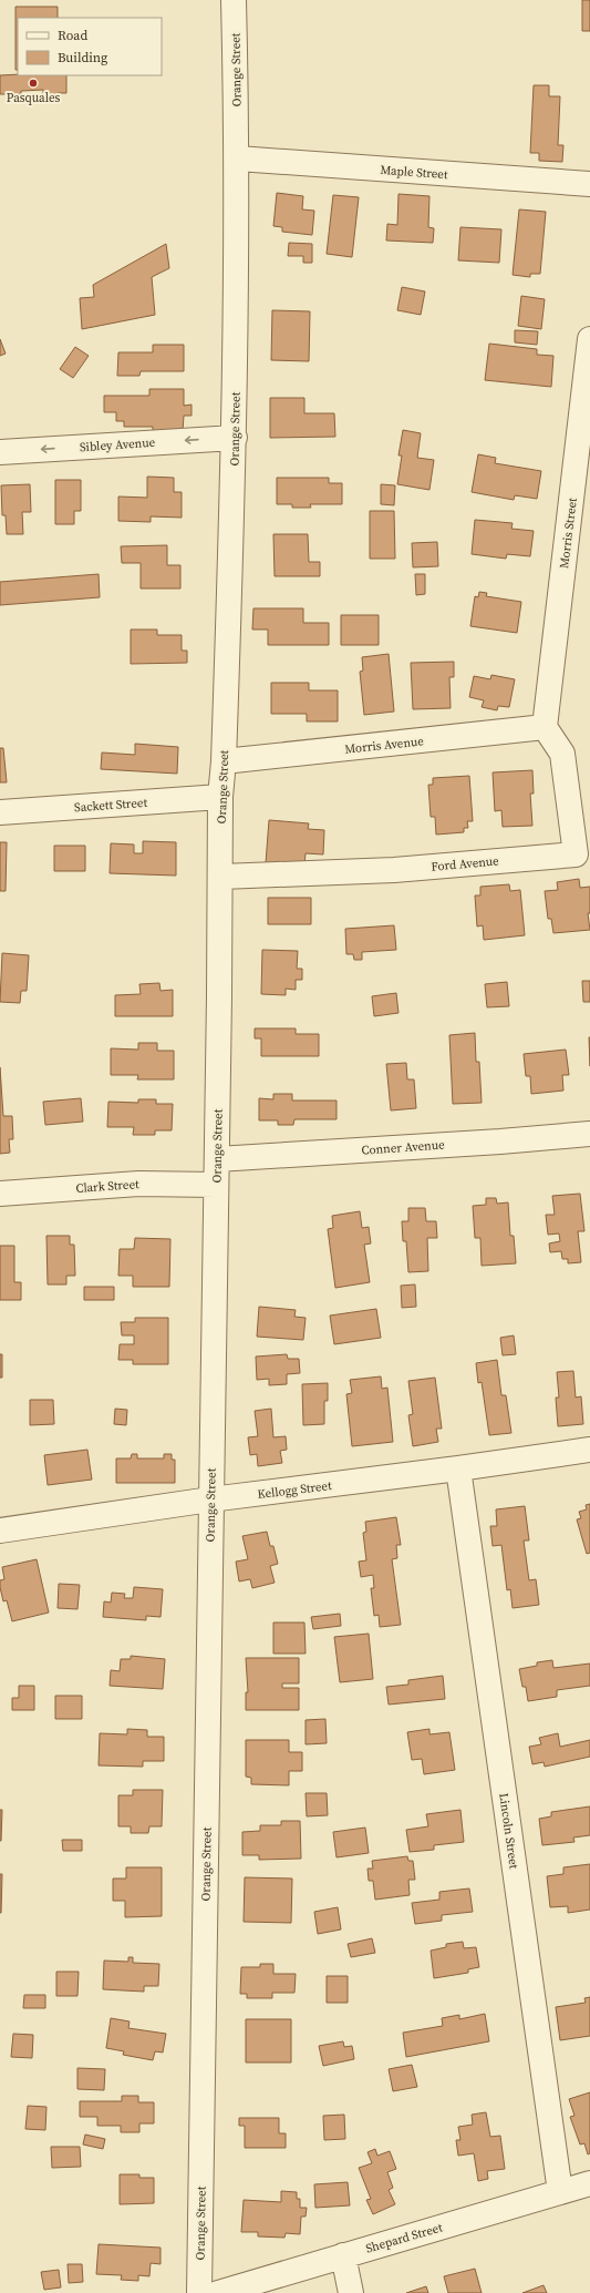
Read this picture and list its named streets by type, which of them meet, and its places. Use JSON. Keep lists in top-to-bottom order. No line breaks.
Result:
{"streets":{"street":["Orange Street","Maple Street","Sibley Avenue","Morris Street","Morris Avenue","Sackett Street","Ford Avenue","Conner Avenue","Clark Street","Kellogg Street","Lincoln Street","Shepard Street"]},"crossings":[["Orange Street","Maple Street"],["Orange Street","Sibley Avenue"],["Orange Street","Morris Avenue"],["Orange Street","Sackett Street"],["Orange Street","Ford Avenue"],["Orange Street","Conner Avenue"],["Orange Street","Clark Street"],["Orange Street","Kellogg Street"],["Morris Street","Morris Avenue"],["Morris Street","Ford Avenue"],["Morris Avenue","Ford Avenue"],["Kellogg Street","Lincoln Street"],["Lincoln Street","Shepard Street"]],"one_way":["Sibley Avenue"],"places":["Pasquales"],"legend":["Road","Building"]}
